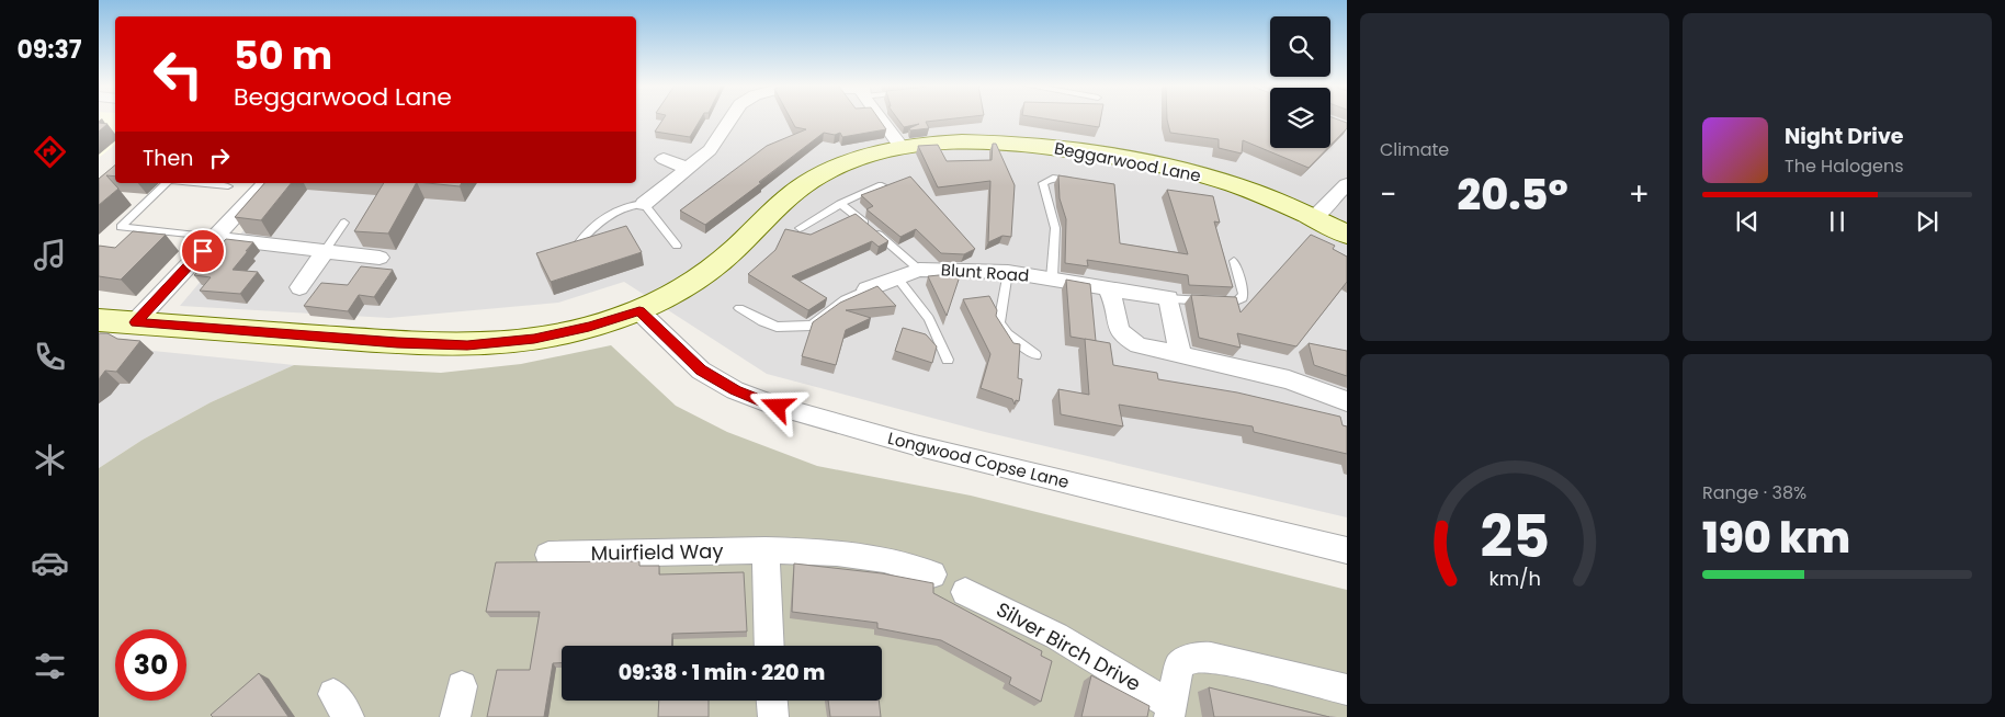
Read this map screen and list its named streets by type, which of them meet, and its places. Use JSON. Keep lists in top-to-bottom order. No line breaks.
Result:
{"streets":{"street":["Beggarwood Lane","Blunt Road","Longwood Copse Lane","Muirfield Way","Silver Birch Drive"]},"crossings":[["Beggarwood Lane","Longwood Copse Lane"]],"page":{"tabs":"09:37","tile":["Climate",["Range · 38%","190 km"]],"turn":["50 m","Beggarwood Lane"],"song":["Night Drive","The Halogens"],"then":"Then","heat":["−","20.5°","+"],"limit":"30","trip":"09:38 · 1 min · 220 m","gauge":["25","km/h"]}}
